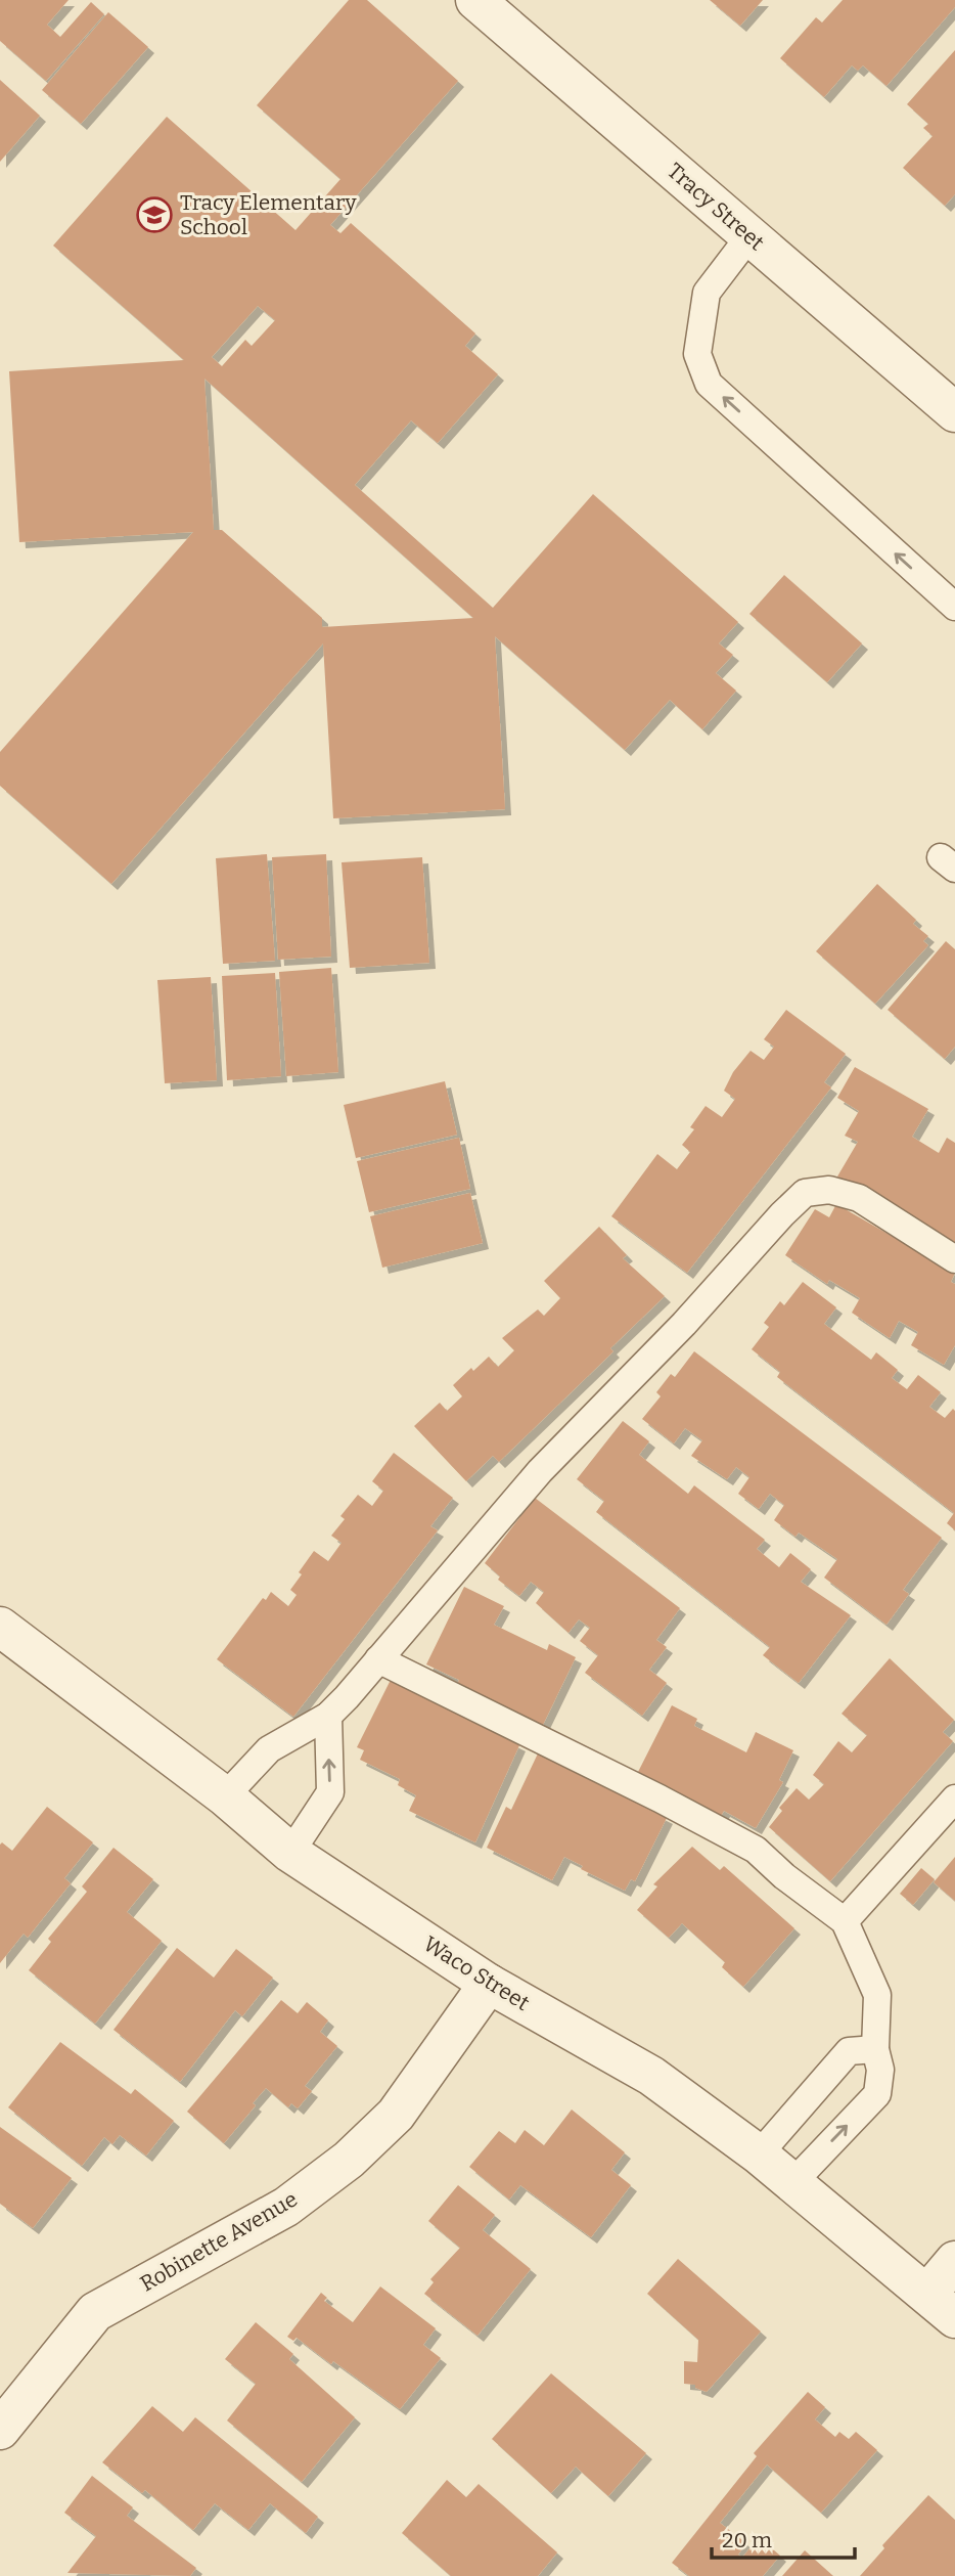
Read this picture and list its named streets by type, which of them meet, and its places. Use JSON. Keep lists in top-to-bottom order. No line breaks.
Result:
{"streets":{"street":["Tracy Street","Waco Street","Robinette Avenue"]},"crossings":[["Waco Street","Robinette Avenue"]],"places":{"school or university":["Tracy Elementary School"]},"scale_bar":"20 m"}
